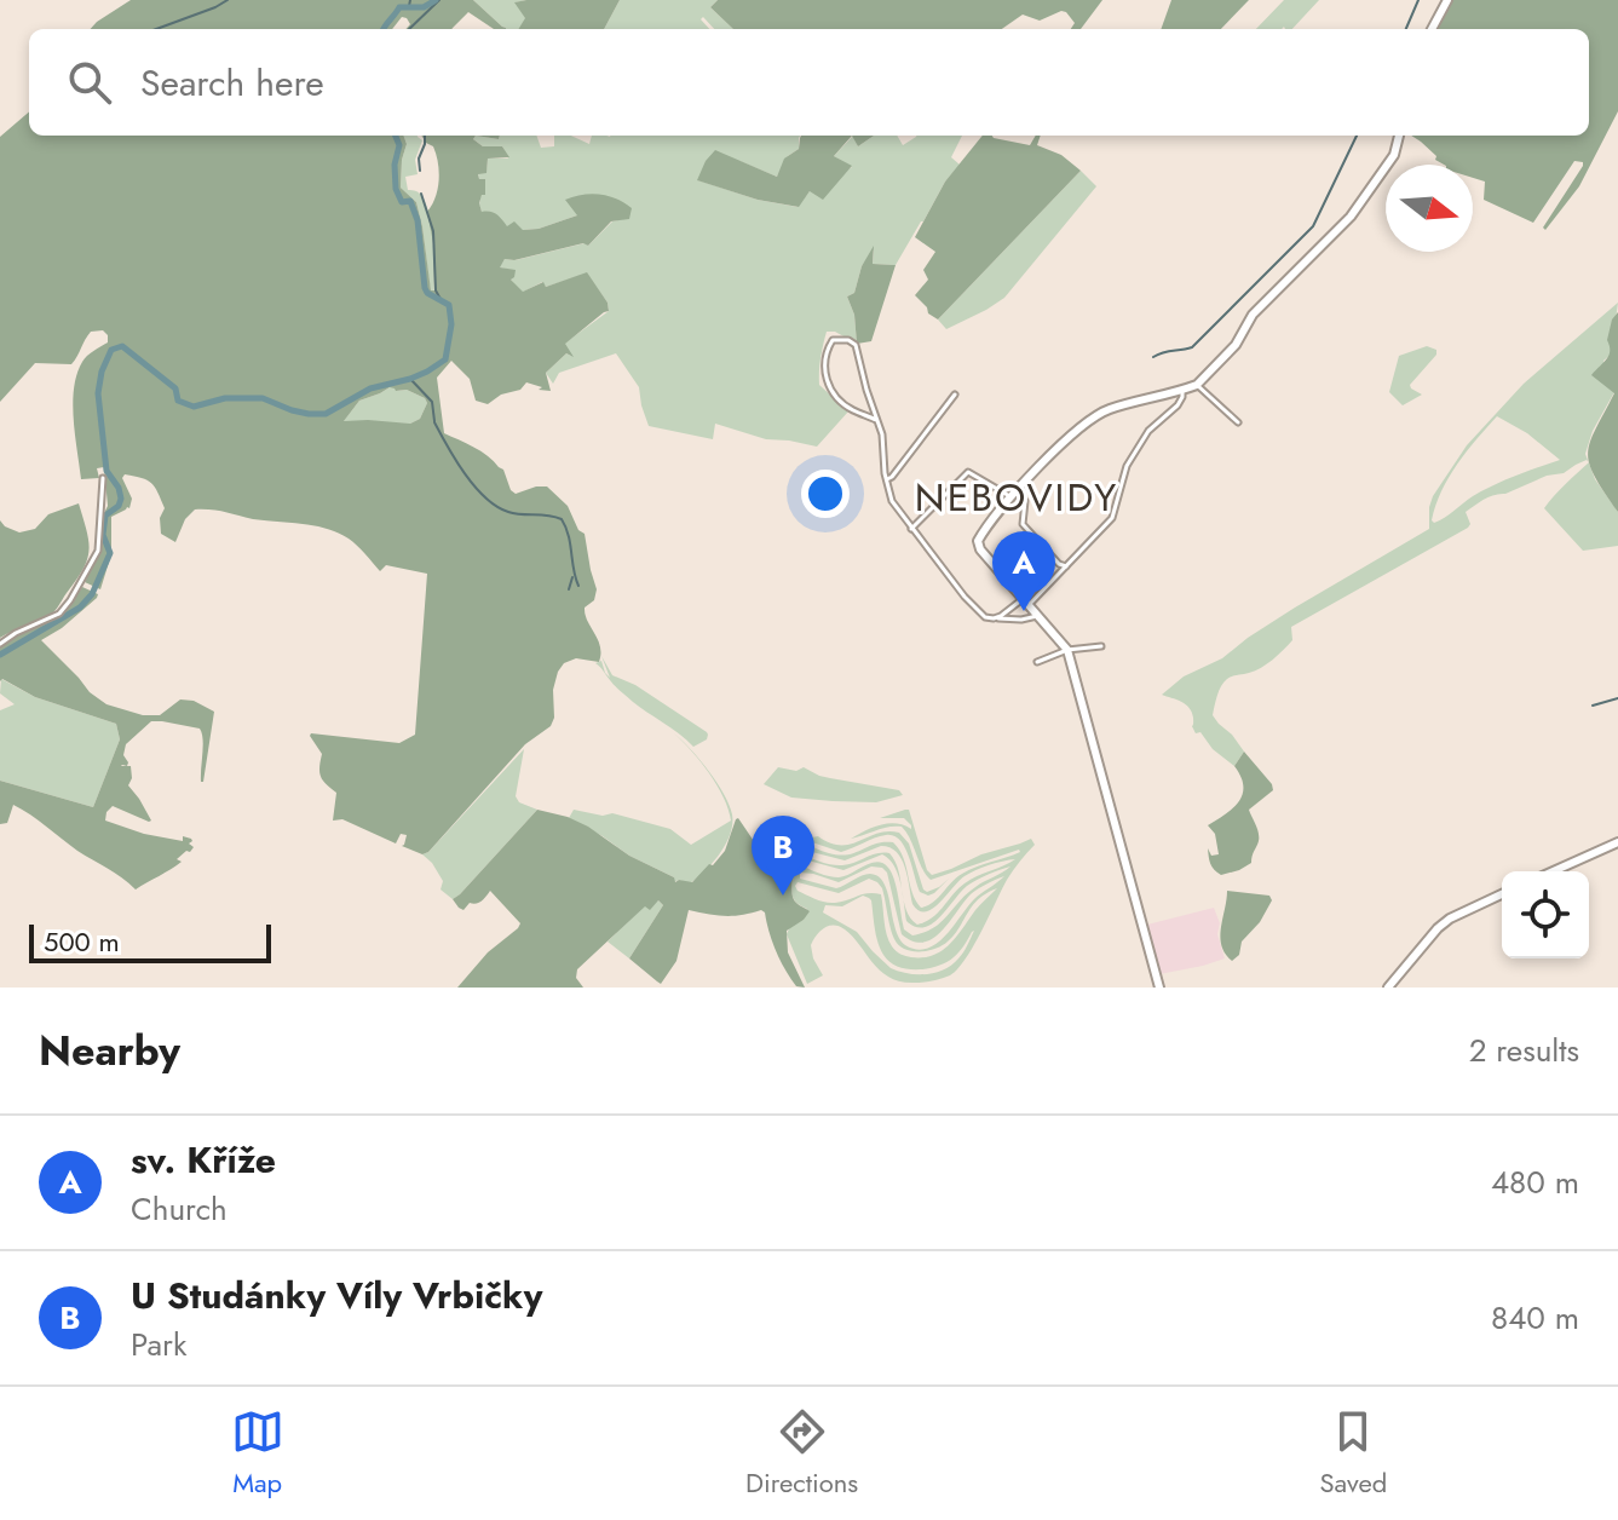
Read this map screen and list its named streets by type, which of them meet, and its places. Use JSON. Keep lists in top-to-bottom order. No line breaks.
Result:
{"districts":["NEBOVIDY"],"scale_bar":"500 m","north":"right","page":{"search":"Search here","pins":["A","B"],"scale":"500 m","heading":["Nearby","2 results"],"list":[{"mark":"A","name":"sv. Kříže","note":"Church","value":"480 m"},{"mark":"B","name":"U Studánky Víly Vrbičky","note":"Park","value":"840 m"}],"nav":["Map","Directions","Saved"]}}
